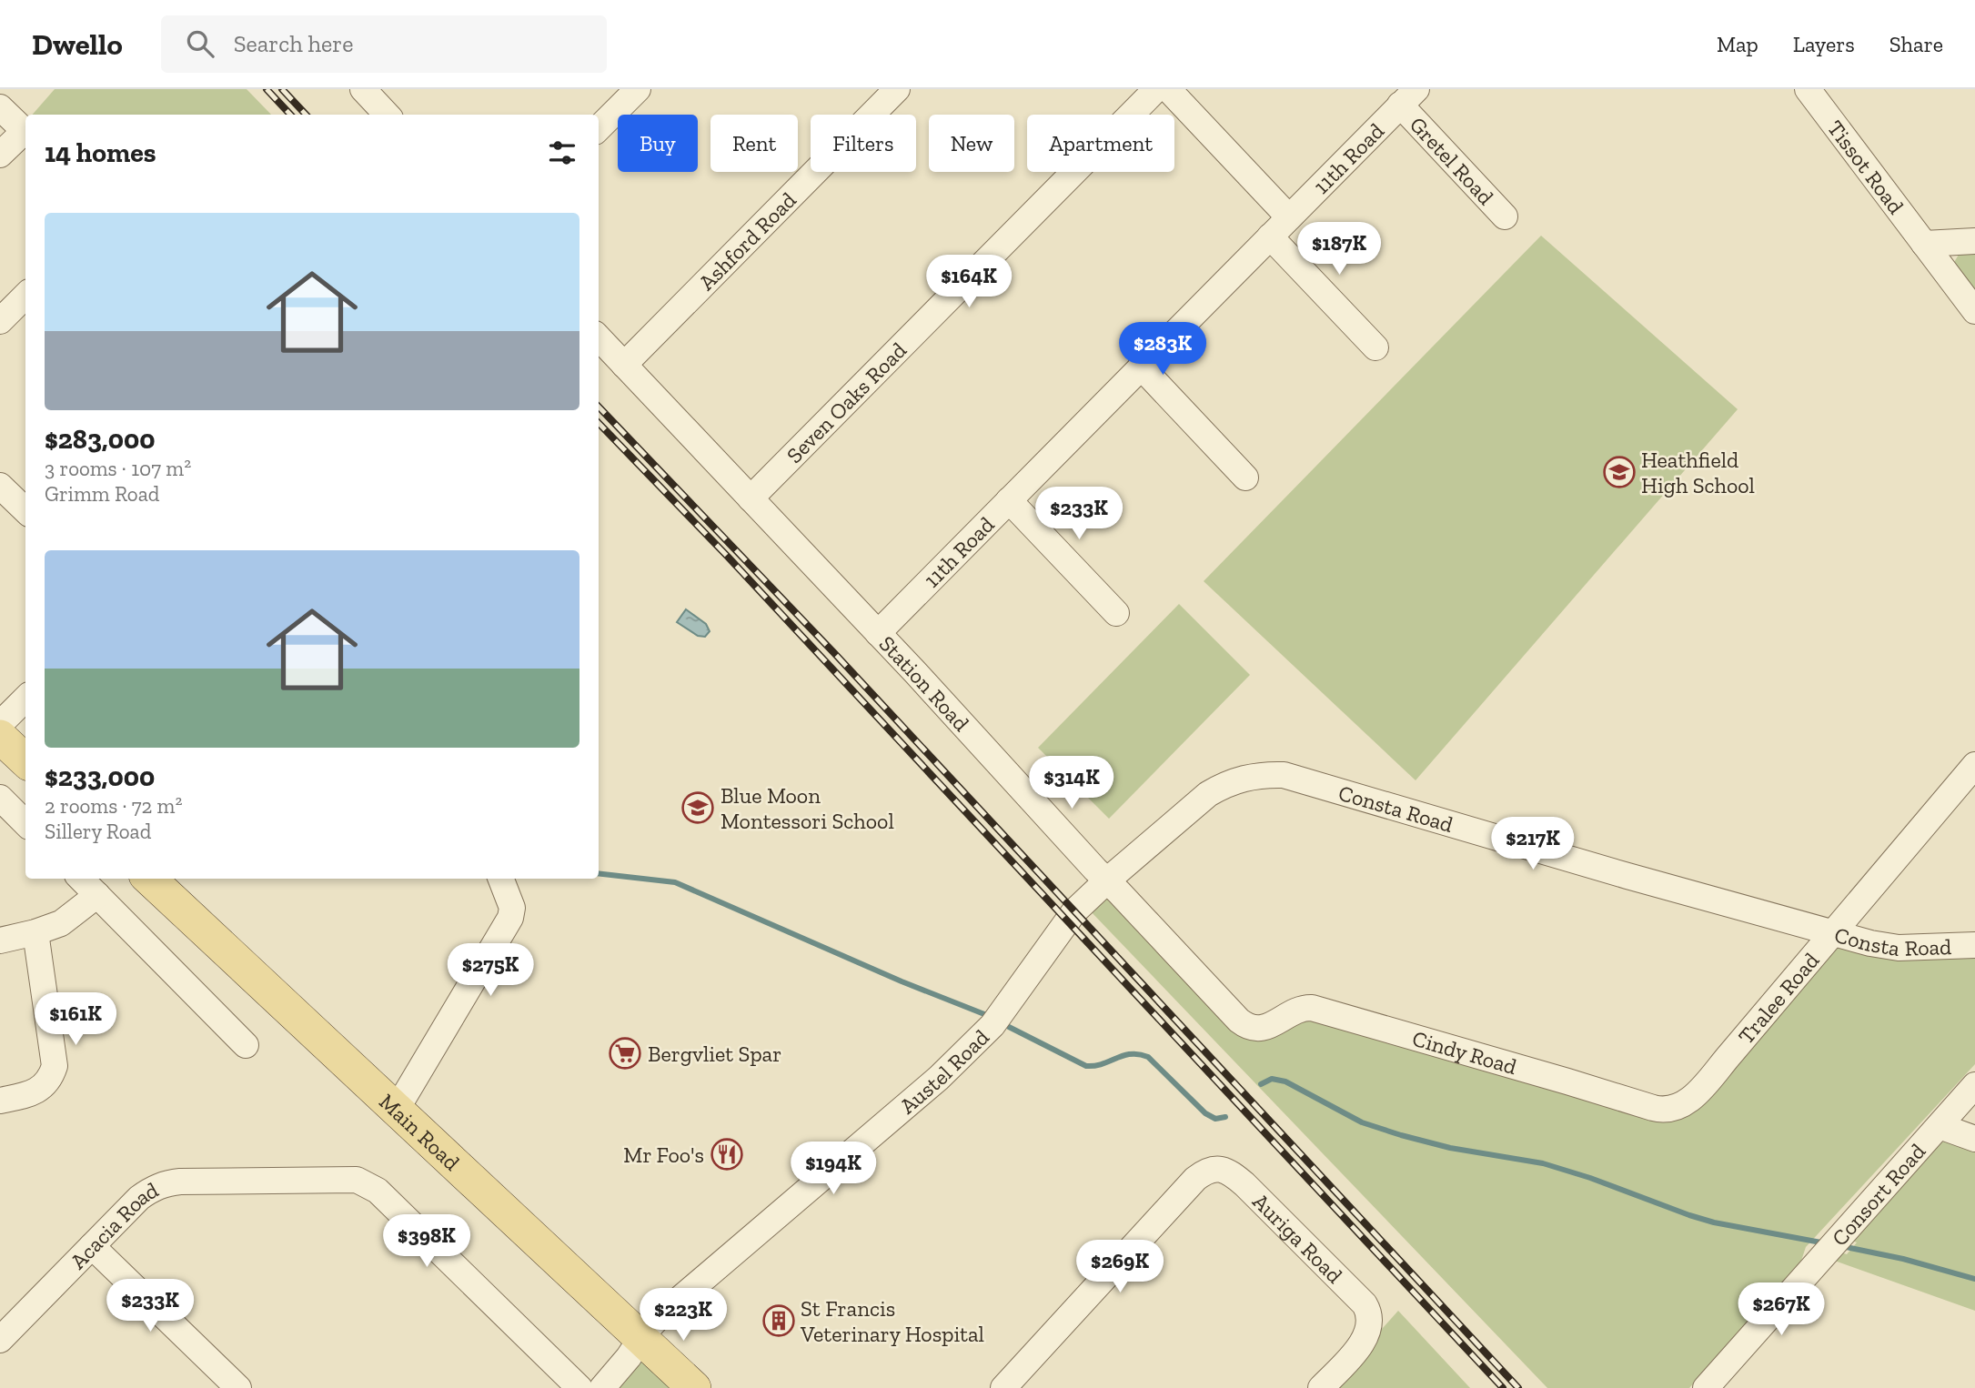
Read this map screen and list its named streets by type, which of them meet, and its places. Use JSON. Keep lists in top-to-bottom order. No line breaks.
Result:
{"streets":{"main road":["Main Road"],"street":["11th Road","Gretel Road","Tissot Road","Ashford Road","Seven Oaks Road","Station Road","Consta Road","Tralee Road","Cindy Road","Austel Road","Consort Road","Acacia Road","Auriga Road"]},"crossings":[["11th Road","Gretel Road"],["11th Road","Station Road"],["Ashford Road","Station Road"],["Seven Oaks Road","Station Road"],["Station Road","Consta Road"],["Station Road","Cindy Road"],["Station Road","Austel Road"],["Consta Road","Tralee Road"],["Consta Road","Austel Road"],["Tralee Road","Cindy Road"],["Austel Road","Main Road"]],"places":{"school or university":["Heathfield High School","Blue Moon Montessori School"],"supermarket":["Bergvliet Spar"],"restaurant":["Mr Foo's"],"building":["St Francis Veterinary Hospital"]},"page":{"header":"Dwello","search":"Search here","nav":["Map","Layers","Share"],"chip":["Buy","Rent","Filters","New","Apartment"],"heading":"14 homes","list":[{"name":"$283,000","note":"3 rooms · 107 m² · Grimm Road"},{"name":"$233,000","note":"2 rooms · 72 m² · Sillery Road"}],"price":["$187K","$164K","$283K","$233K","$314K","$217K","$275K","$161K","$194K","$398K","$269K","$233K","$267K","$223K"]}}
